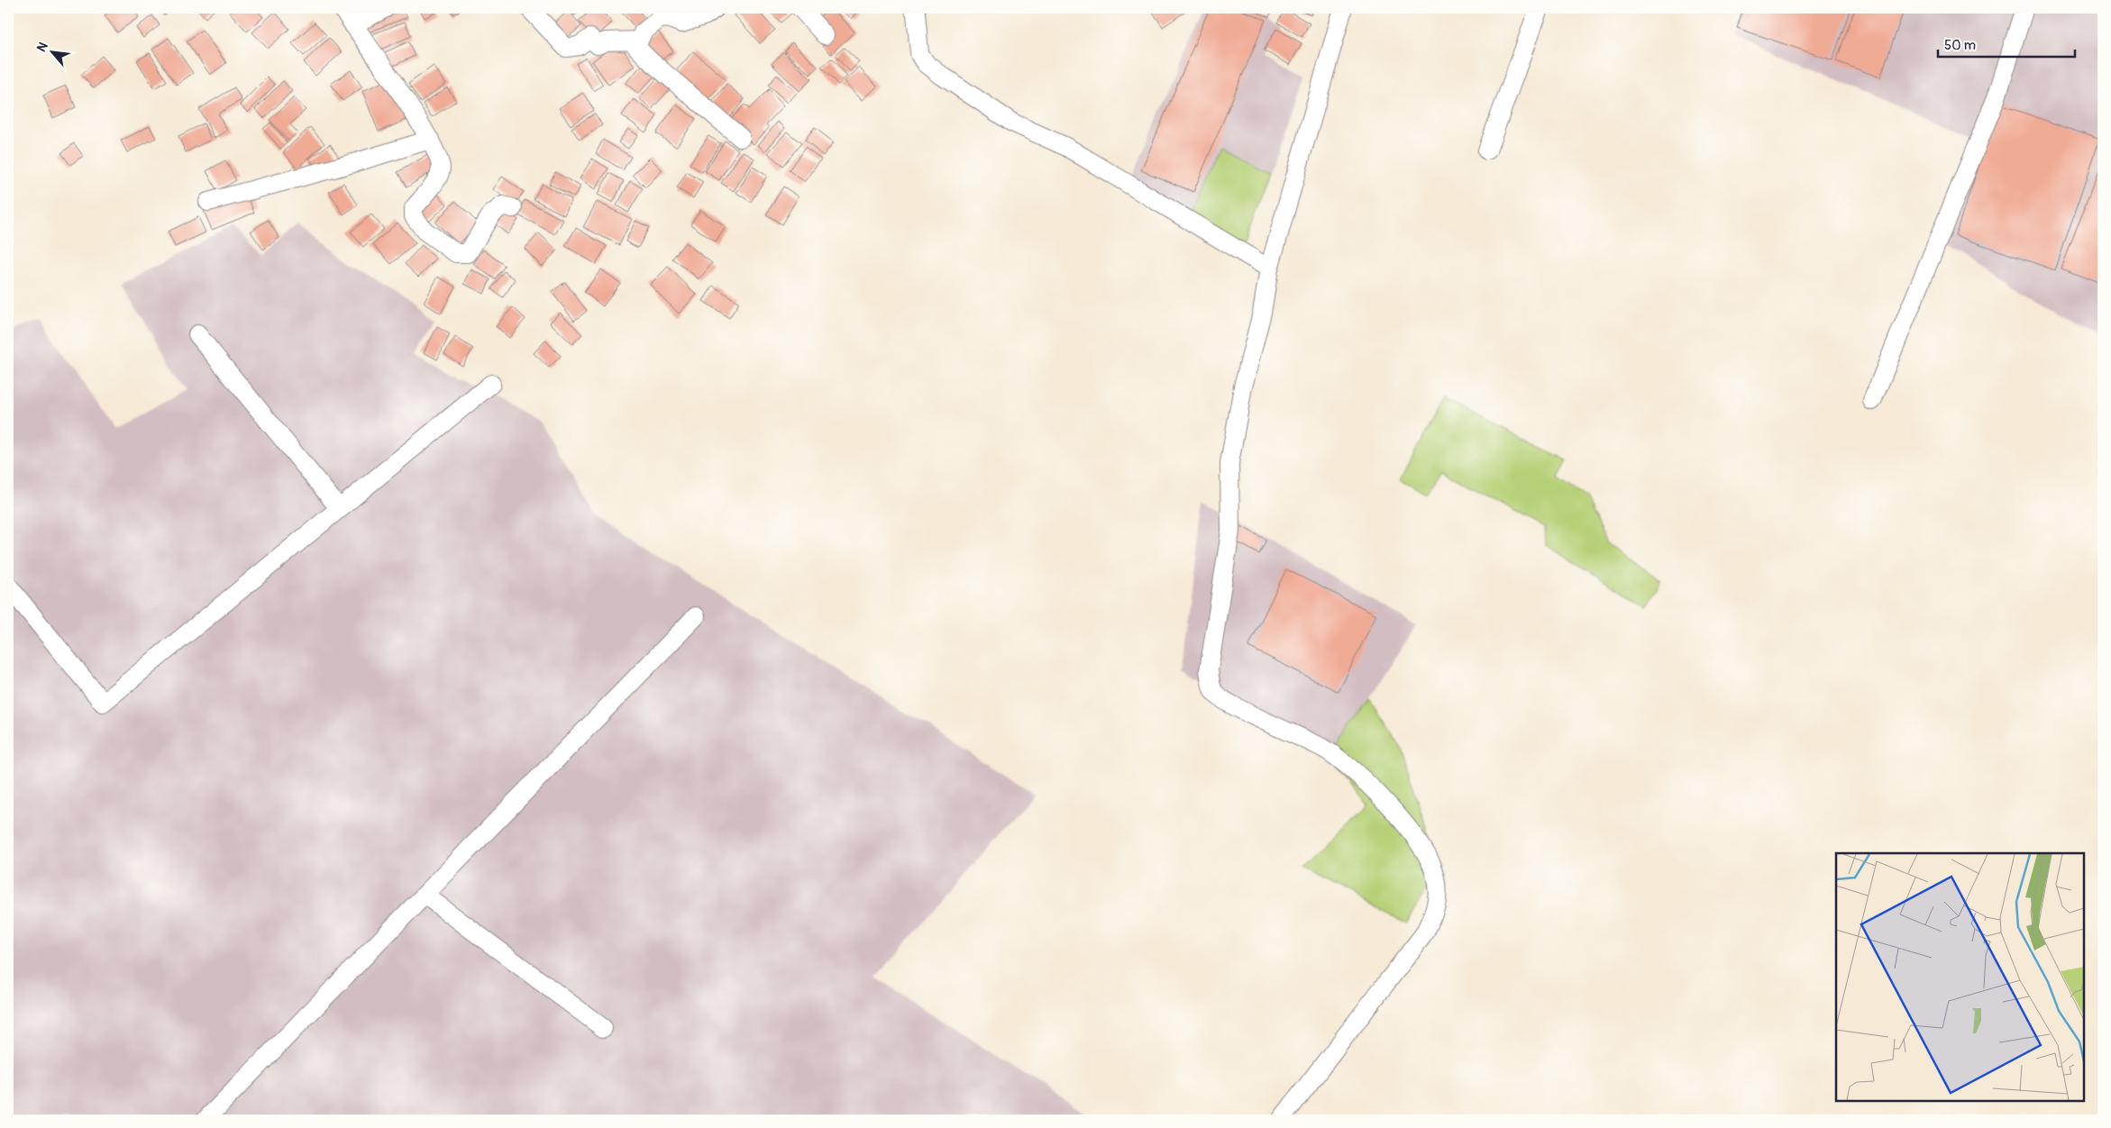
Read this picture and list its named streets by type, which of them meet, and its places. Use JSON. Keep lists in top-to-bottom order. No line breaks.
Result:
{"scale_bar":"50 m","north":"top left"}
